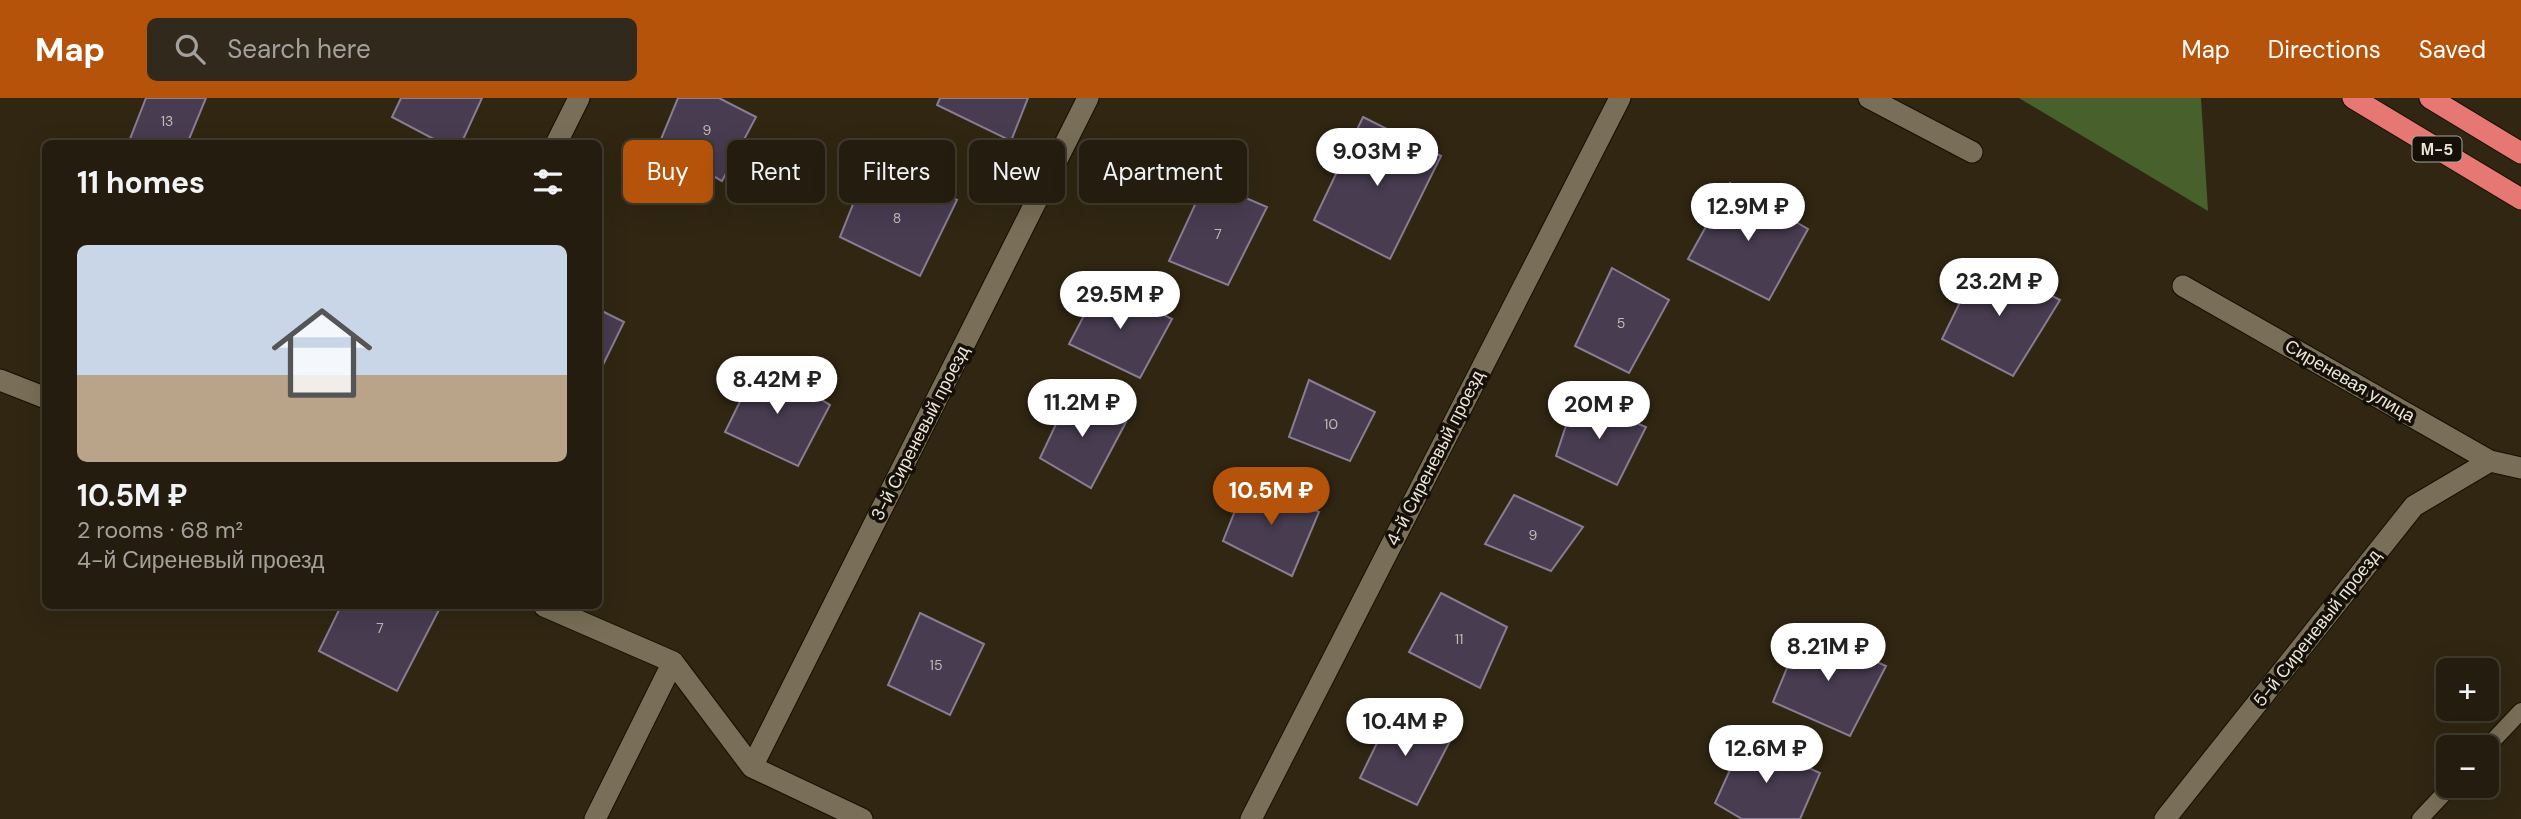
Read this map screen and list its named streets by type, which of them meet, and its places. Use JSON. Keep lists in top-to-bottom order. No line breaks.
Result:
{"streets":{"highway":["М-5"],"street":["Сиреневая улица","3-й Сиреневый проезд","4-й Сиреневый проезд","5-й Сиреневый проезд"]},"crossings":[["Сиреневая улица","5-й Сиреневый проезд"]],"house_numbers":["13","9","8","7","5","10","9","7","11","15"],"page":{"header":"Map","search":"Search here","nav":["Map","Directions","Saved"],"price":["9.03M ₽","12.9M ₽","23.2M ₽","29.5M ₽","8.42M ₽","11.2M ₽","20M ₽","10.5M ₽","8.21M ₽","10.4M ₽","12.6M ₽"],"chip":["Buy","Rent","Filters","New","Apartment"],"heading":"11 homes","list":[{"name":"10.5M ₽","note":"2 rooms · 68 m² · 4-й Сиреневый проезд"}],"map_buttons":["+","−"]}}
